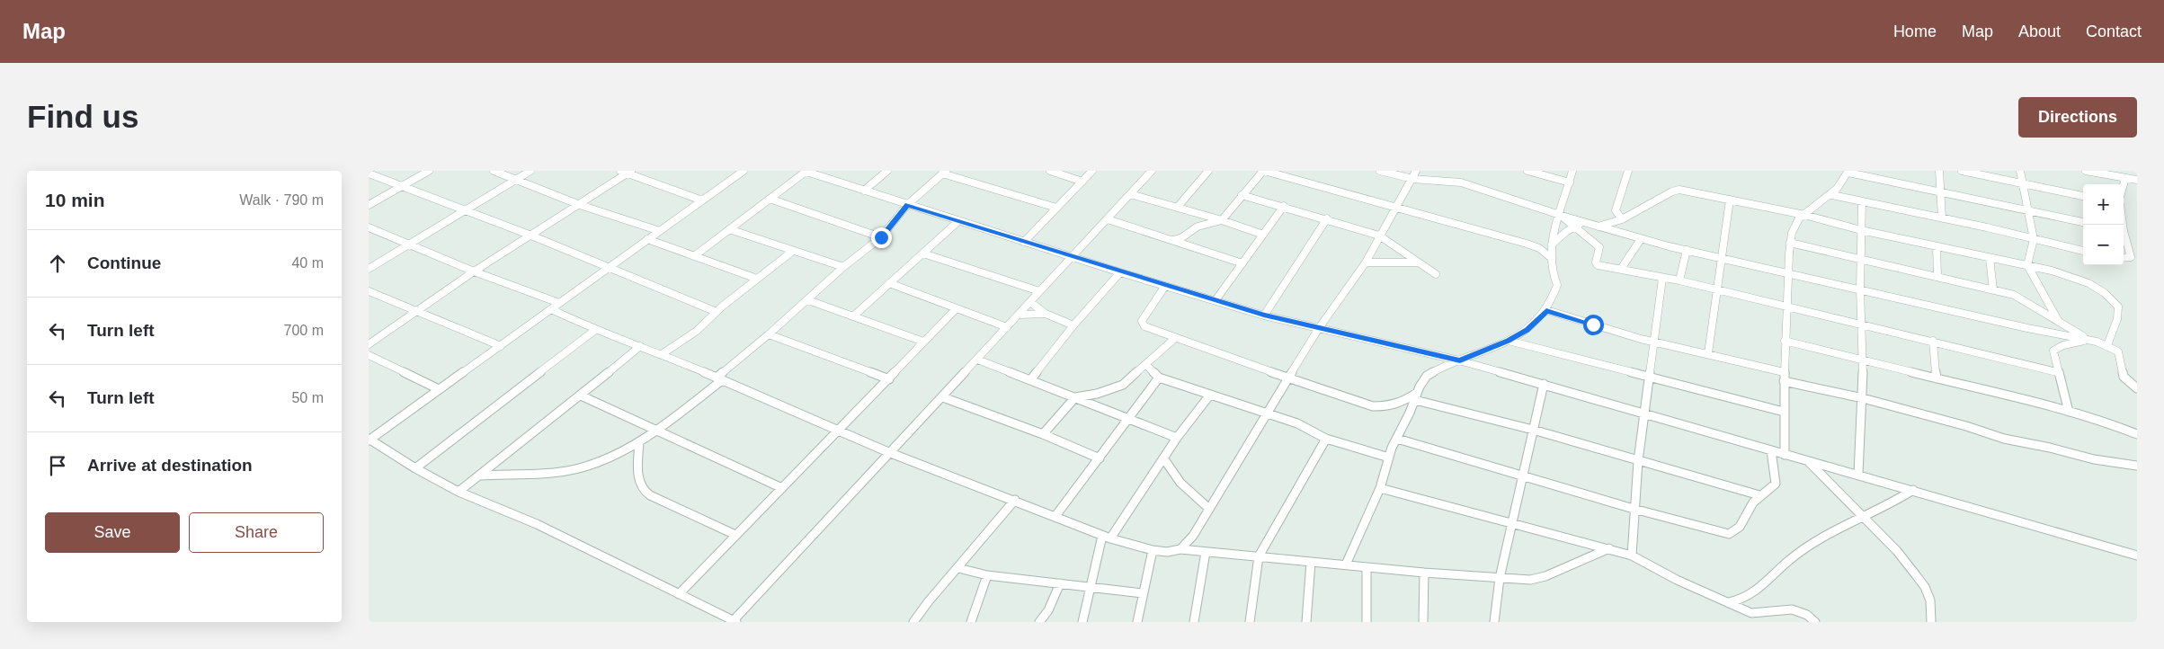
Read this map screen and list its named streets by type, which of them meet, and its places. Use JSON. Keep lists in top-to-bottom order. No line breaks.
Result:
{"page":{"header":"Map","nav":["Home","Map","About","Contact"],"buttons":["Directions",["Save","Share"]],"title":"Find us","heading":["10 min","Walk · 790 m"],"map_buttons":["+","−"],"list":[["Continue","40 m"],["Turn left","700 m"],["Turn left","50 m"],"Arrive at destination"]}}
